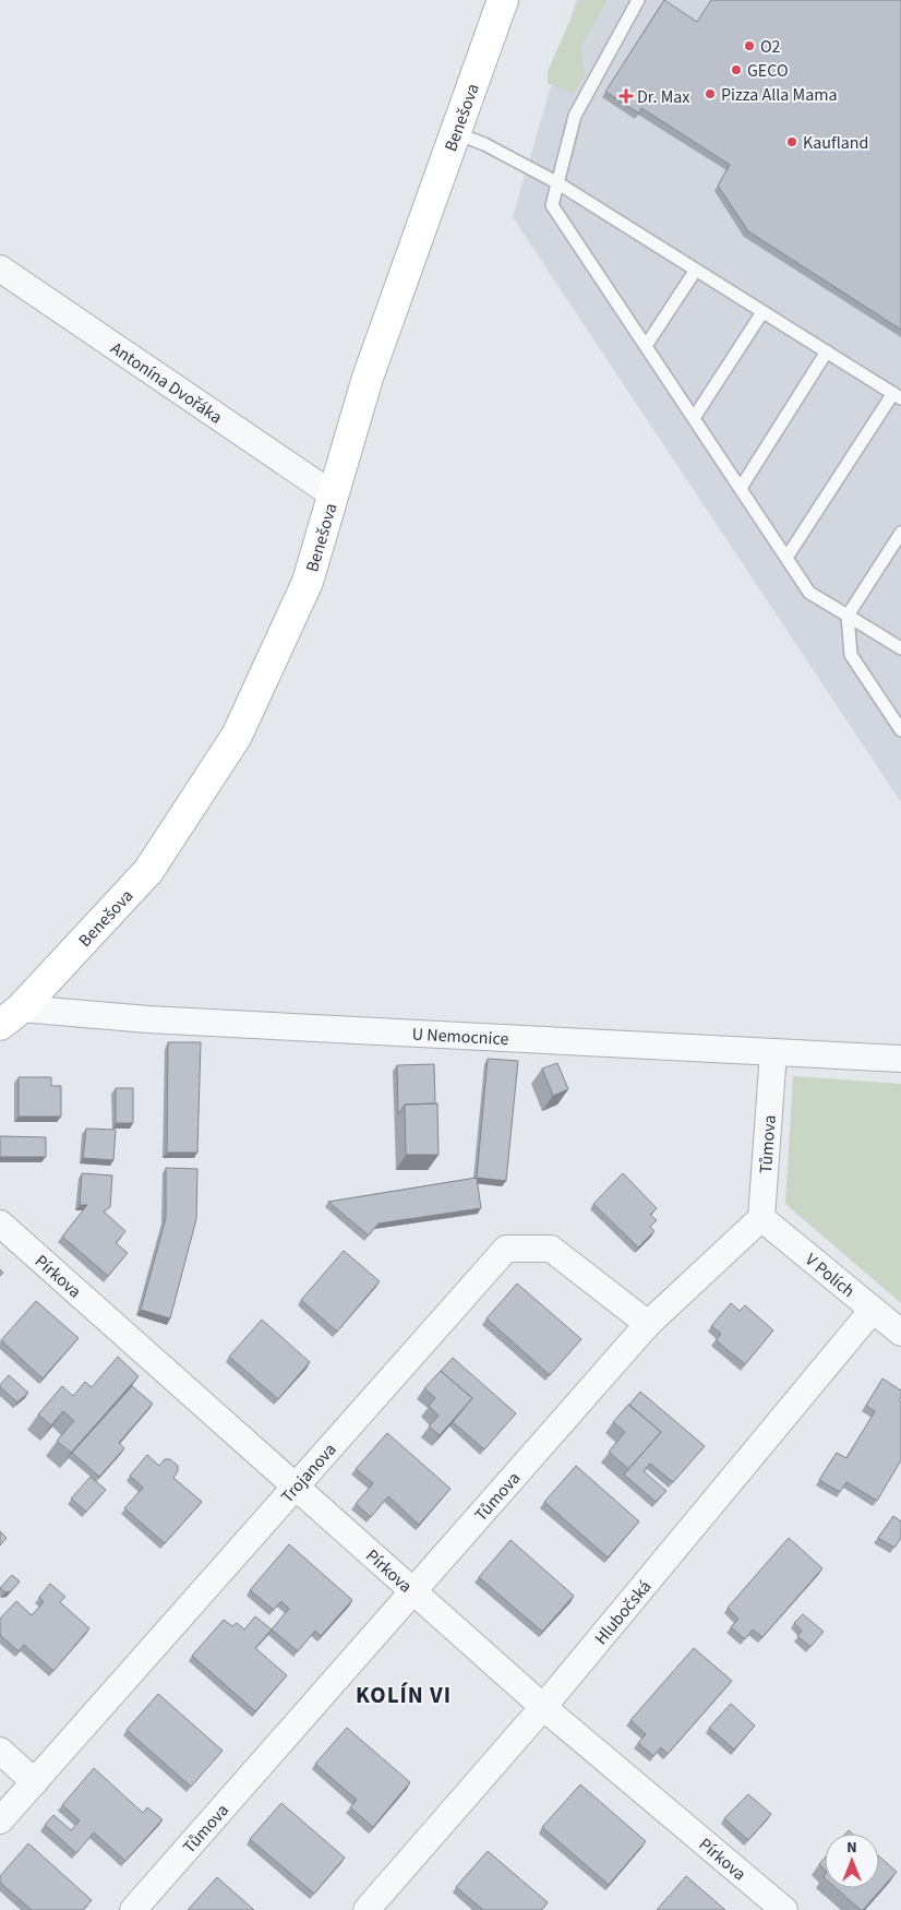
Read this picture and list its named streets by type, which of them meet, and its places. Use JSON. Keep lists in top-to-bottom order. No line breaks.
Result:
{"streets":{"street":["Benešova","Antonína Dvořáka","U Nemocnice","Tůmova","V Polích","Pírkova","Trojanova","Hlubočská"]},"crossings":[["Benešova","Antonína Dvořáka"],["Benešova","U Nemocnice"],["U Nemocnice","Tůmova"],["Tůmova","V Polích"],["Tůmova","Pírkova"],["Tůmova","Trojanova"],["V Polích","Hlubočská"],["Pírkova","Trojanova"],["Pírkova","Hlubočská"]],"districts":["KOLÍN VI"],"places":{"other":["O2","GECO","Pizza Alla Mama","Kaufland"],"health":["Dr. Max"]},"north":"top"}
